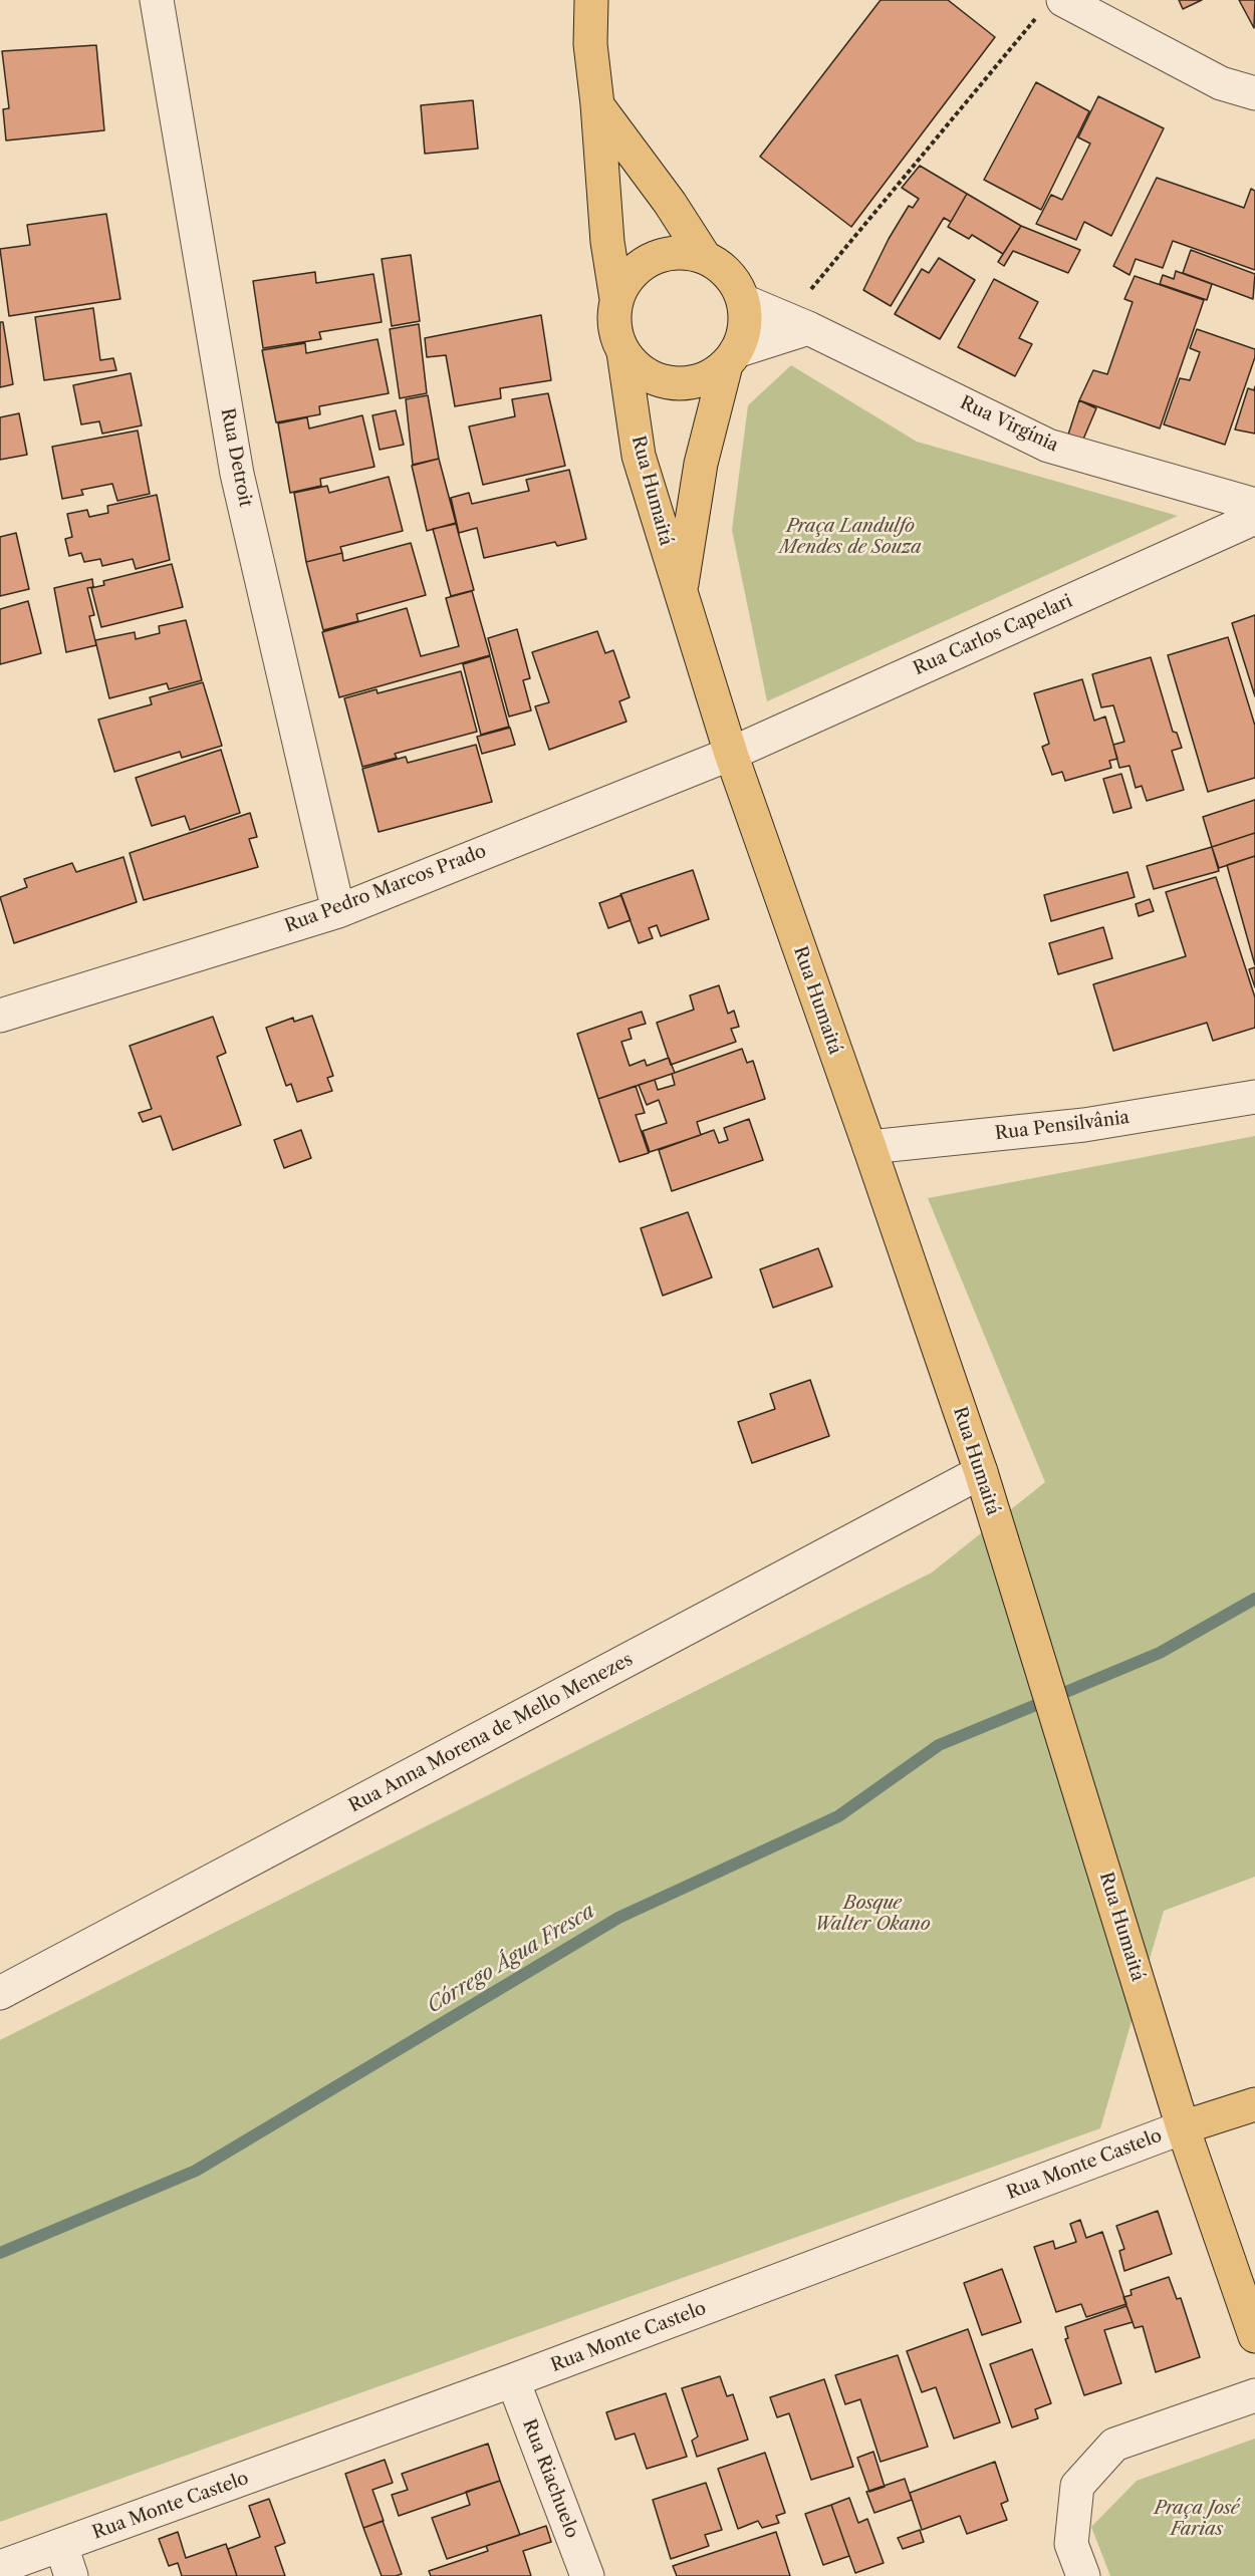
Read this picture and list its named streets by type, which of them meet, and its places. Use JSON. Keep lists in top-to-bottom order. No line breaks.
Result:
{"streets":{"main road":["Rua Humaitá","Rua Monte Castelo"],"street":["Rua Virgínia","Rua Detroit","Rua Carlos Capelari","Rua Pedro Marcos Prado","Rua Pensilvânia","Rua Anna Morena de Mello Menezes","Rua Riachuelo"]},"crossings":[["Rua Virgínia","Rua Humaitá"],["Rua Detroit","Rua Pedro Marcos Prado"],["Rua Humaitá","Rua Carlos Capelari"],["Rua Humaitá","Rua Pedro Marcos Prado"],["Rua Humaitá","Rua Pensilvânia"],["Rua Humaitá","Rua Anna Morena de Mello Menezes"],["Rua Humaitá","Rua Monte Castelo"],["Rua Carlos Capelari","Rua Pedro Marcos Prado"],["Rua Monte Castelo","Rua Riachuelo"]],"water":["Córrego Água Fresca"],"parks":["Praça Landulfo Mendes de Souza","Bosque Walter Okano","Praça José Farias"]}
